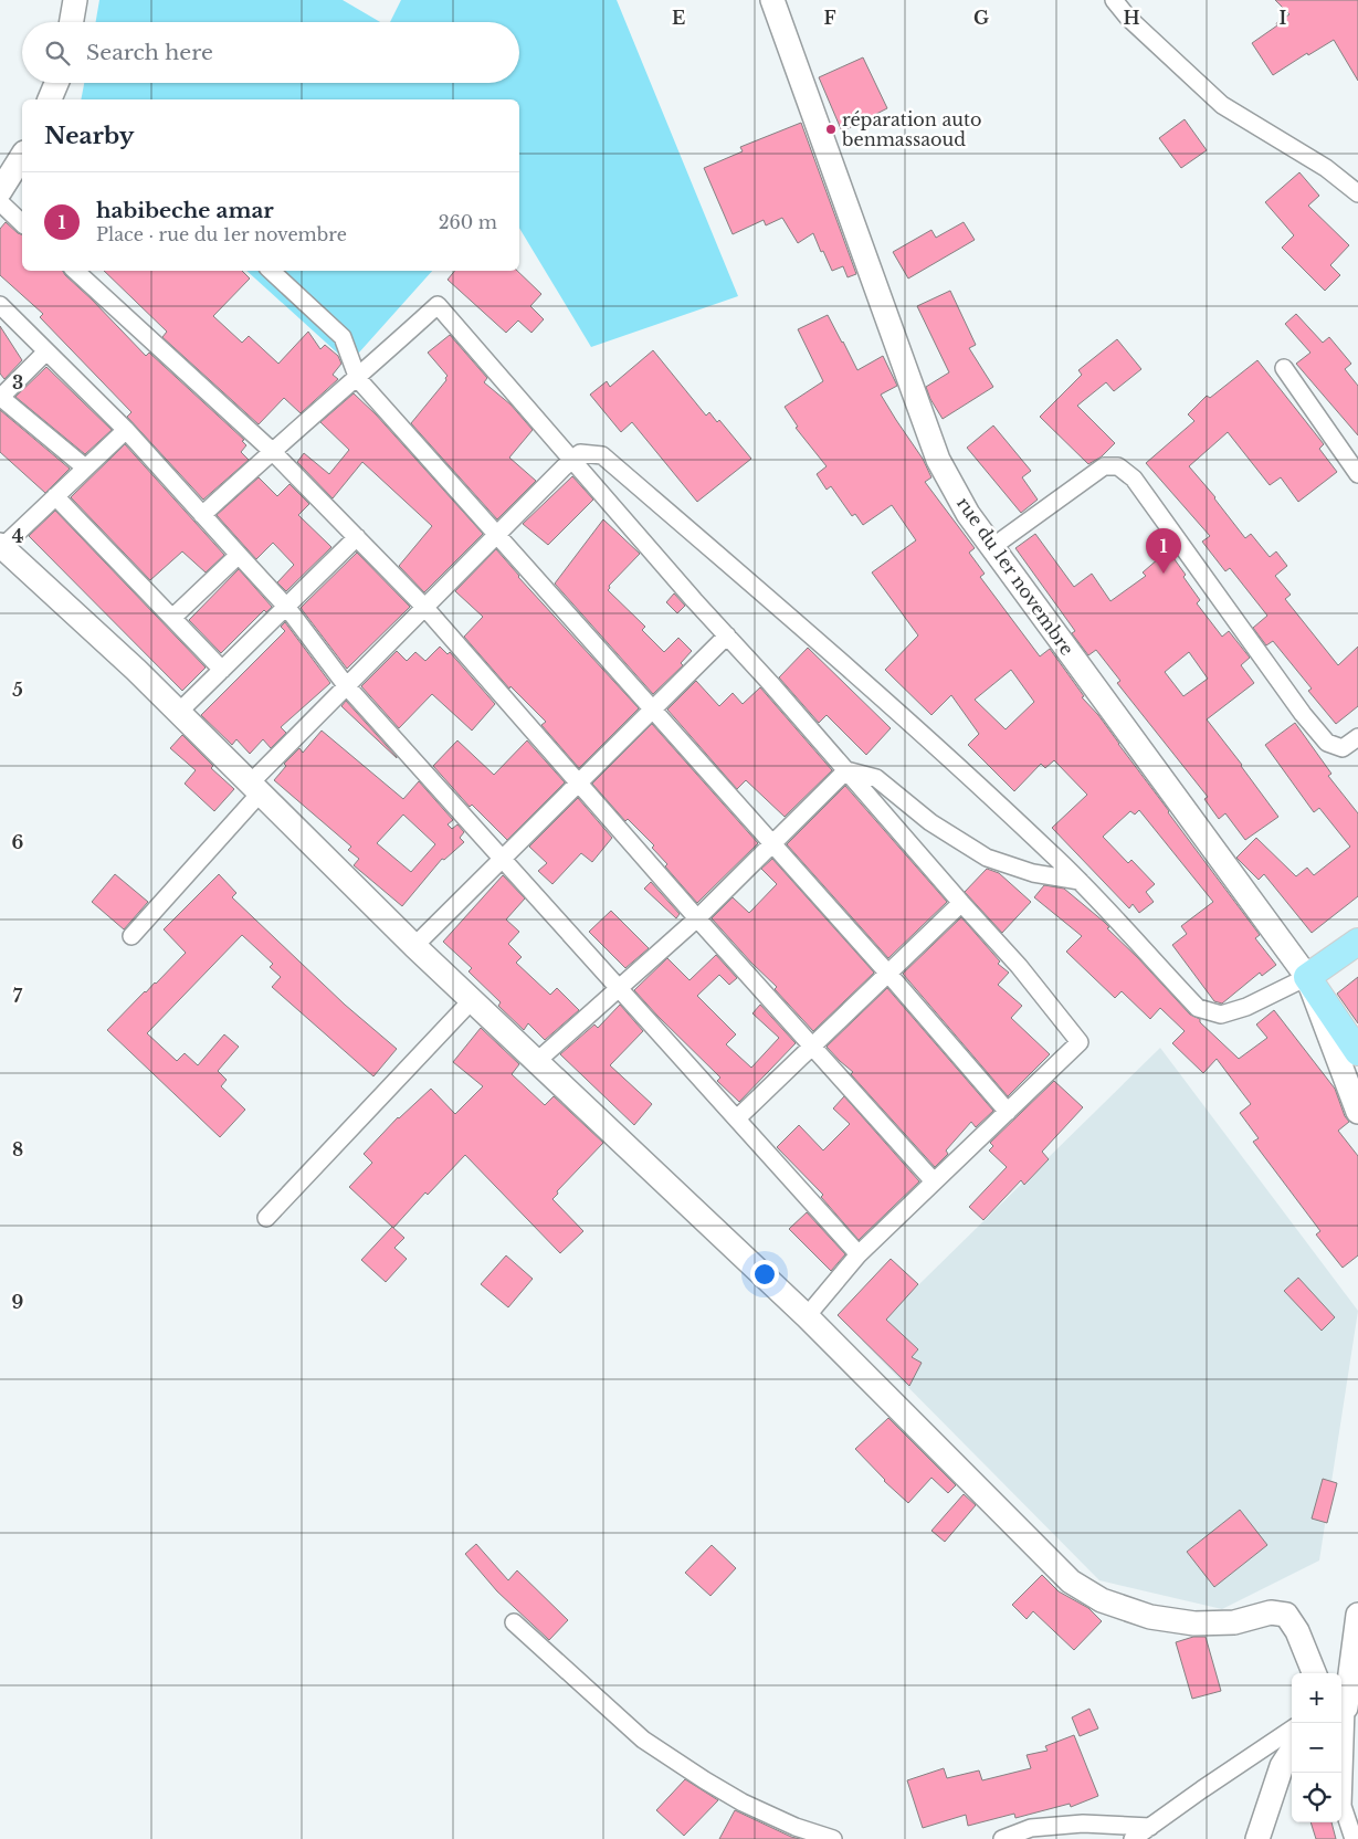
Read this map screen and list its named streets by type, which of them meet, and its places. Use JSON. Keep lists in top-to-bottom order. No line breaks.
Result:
{"streets":{"street":["rue du 1er novembre"]},"places":["réparation auto benmassaoud"],"page":{"search":"Search here","heading":"Nearby","list":[{"mark":"1","name":"habibeche amar","note":"Place · rue du 1er novembre","value":"260 m"}],"pins":"1","map_buttons":["+","−"]},"grid":{"columns":["E","F","G","H","I"],"rows":["3","4","5","6","7","8","9"]}}
